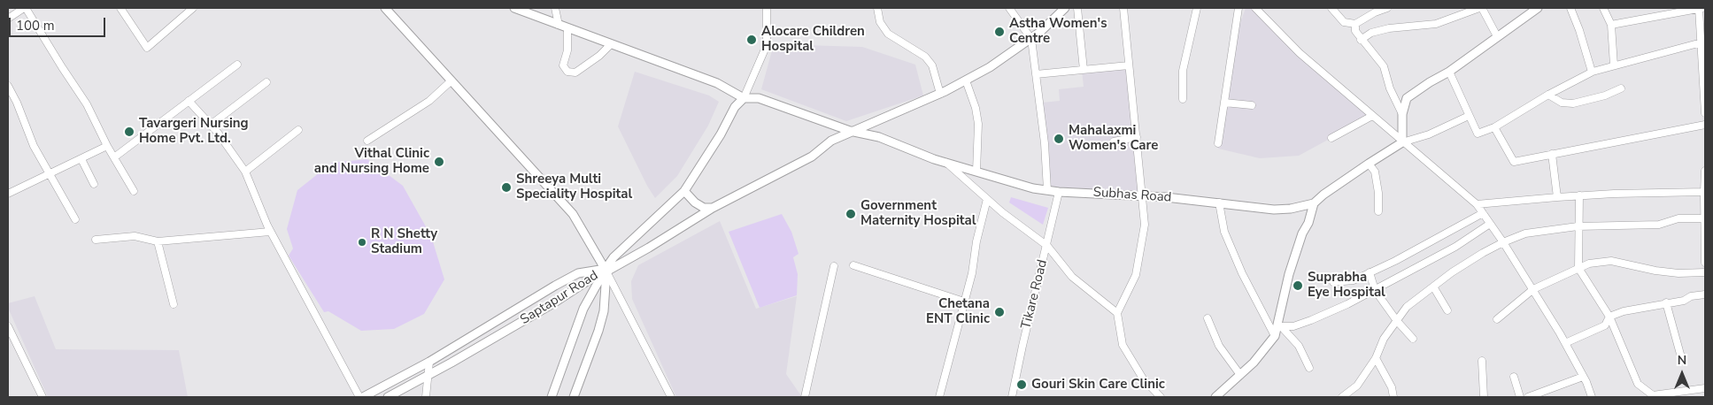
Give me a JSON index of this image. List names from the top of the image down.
{
  "streets": {
    "main road": ["Subhas Road", "Saptapur Road"],
    "street": ["Tikare Road"]
  },
  "crossings": [
    ["Subhas Road", "Tikare Road"]
  ],
  "places": [
    "Astha Women's Centre",
    "Alocare Children Hospital",
    "Tavargeri Nursing Home Pvt. Ltd.",
    "Mahalaxmi Women's Care",
    "Vithal Clinic and Nursing Home",
    "Shreeya Multi Speciality Hospital",
    "Government Maternity Hospital",
    "R N Shetty Stadium",
    "Suprabha Eye Hospital",
    "Chetana ENT Clinic",
    "Gouri Skin Care Clinic"
  ],
  "scale_bar": "100 m",
  "north": "top"
}
